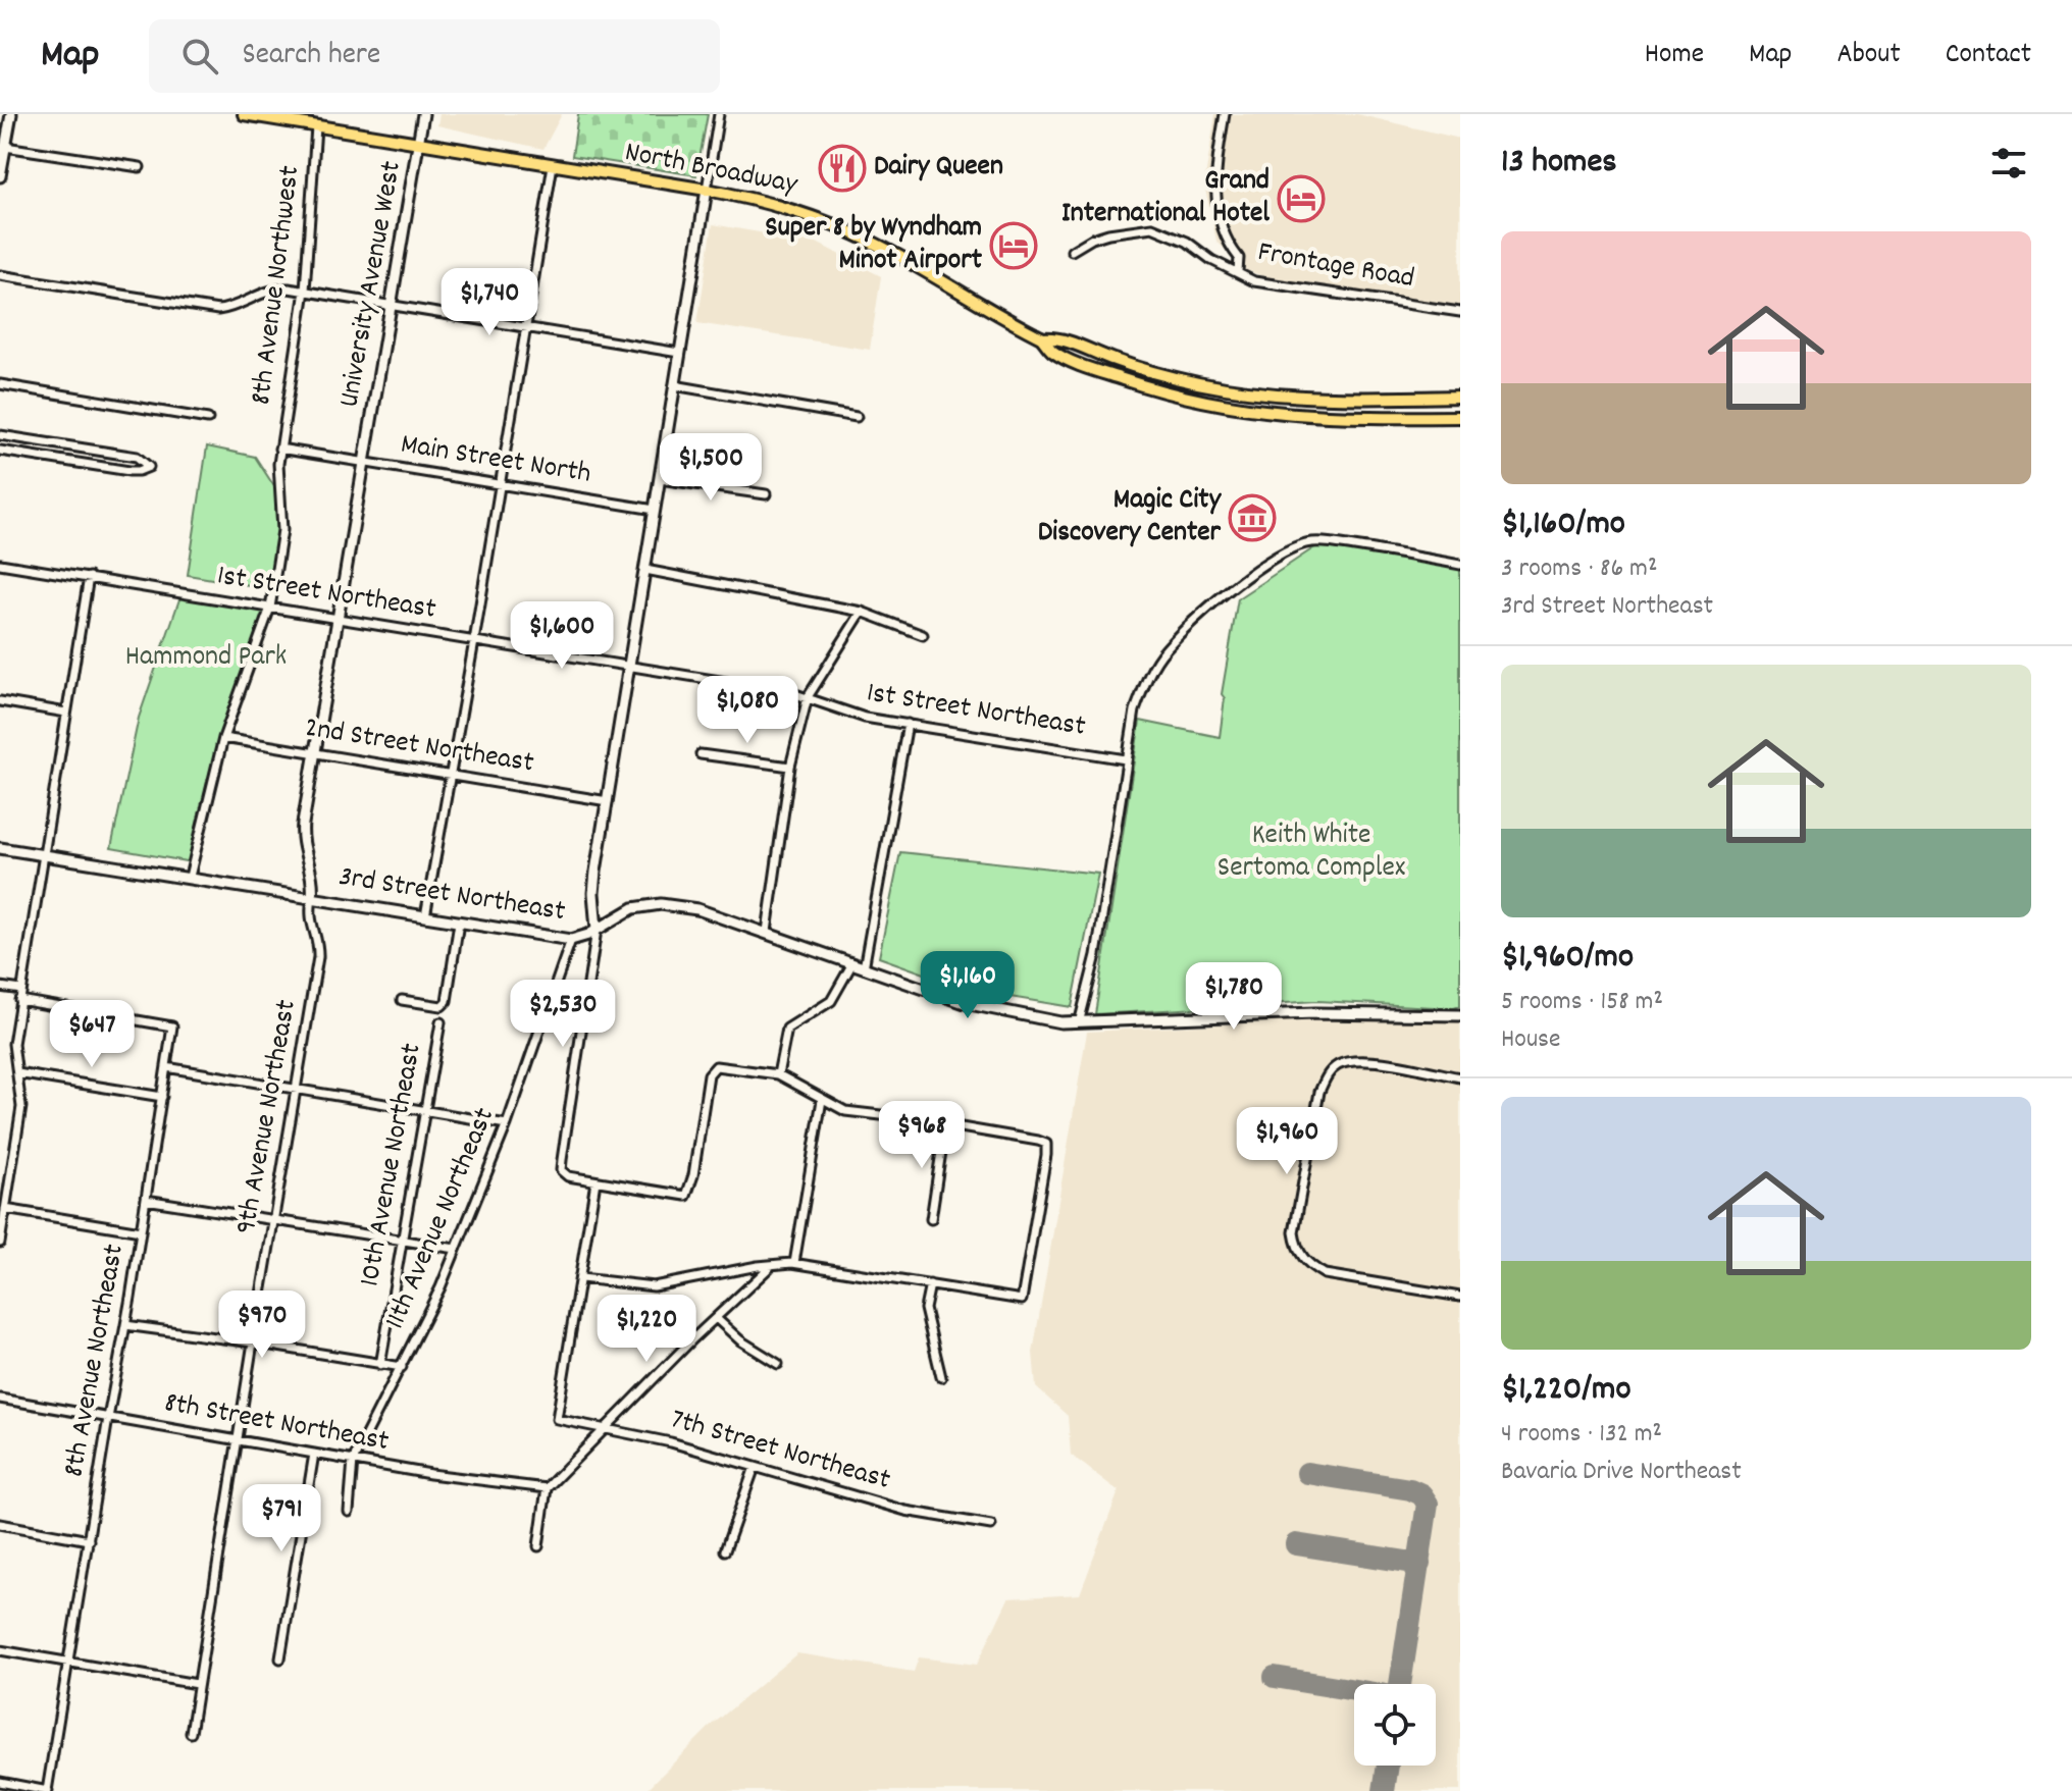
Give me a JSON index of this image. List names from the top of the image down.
{
  "streets": {
    "main road": ["North Broadway"],
    "street": [
      "Frontage Road",
      "University Avenue West",
      "8th Avenue Northwest",
      "Main Street North",
      "1st Street Northeast",
      "2nd Street Northeast",
      "3rd Street Northeast",
      "9th Avenue Northeast",
      "10th Avenue Northeast",
      "11th Avenue Northeast",
      "8th Avenue Northeast",
      "8th Street Northeast",
      "7th Street Northeast"
    ]
  },
  "crossings": [
    ["North Broadway", "University Avenue West"],
    ["North Broadway", "8th Avenue Northwest"],
    ["University Avenue West", "Main Street North"],
    ["University Avenue West", "1st Street Northeast"],
    ["University Avenue West", "2nd Street Northeast"],
    ["University Avenue West", "3rd Street Northeast"],
    ["University Avenue West", "9th Avenue Northeast"],
    ["8th Avenue Northwest", "Main Street North"],
    ["3rd Street Northeast", "9th Avenue Northeast"],
    ["3rd Street Northeast", "10th Avenue Northeast"],
    ["3rd Street Northeast", "11th Avenue Northeast"],
    ["9th Avenue Northeast", "8th Street Northeast"],
    ["11th Avenue Northeast", "8th Street Northeast"],
    ["8th Avenue Northeast", "8th Street Northeast"]
  ],
  "parks": ["Hammond Park", "Keith White Sertoma Complex"],
  "places": {
    "restaurant": ["Dairy Queen"],
    "hotel": ["Grand International Hotel", "Super 8 by Wyndham Minot Airport"],
    "museum": ["Magic City Discovery Center"]
  },
  "page": {
    "header": "Map",
    "search": "Search here",
    "nav": [
      "Home",
      "Map",
      "About",
      "Contact"
    ],
    "heading": "13 homes",
    "list": [
      {
        "name": "$1,160/mo",
        "note": "3 rooms · 86 m² · 3rd Street Northeast"
      },
      {
        "name": "$1,960/mo",
        "note": "5 rooms · 158 m² · House"
      },
      {
        "name": "$1,220/mo",
        "note": "4 rooms · 132 m² · Bavaria Drive Northeast"
      }
    ],
    "price": [
      "$1,740",
      "$1,500",
      "$1,600",
      "$1,080",
      "$1,160",
      "$1,780",
      "$2,530",
      "$647",
      "$968",
      "$1,960",
      "$970",
      "$1,220",
      "$791"
    ]
  }
}
